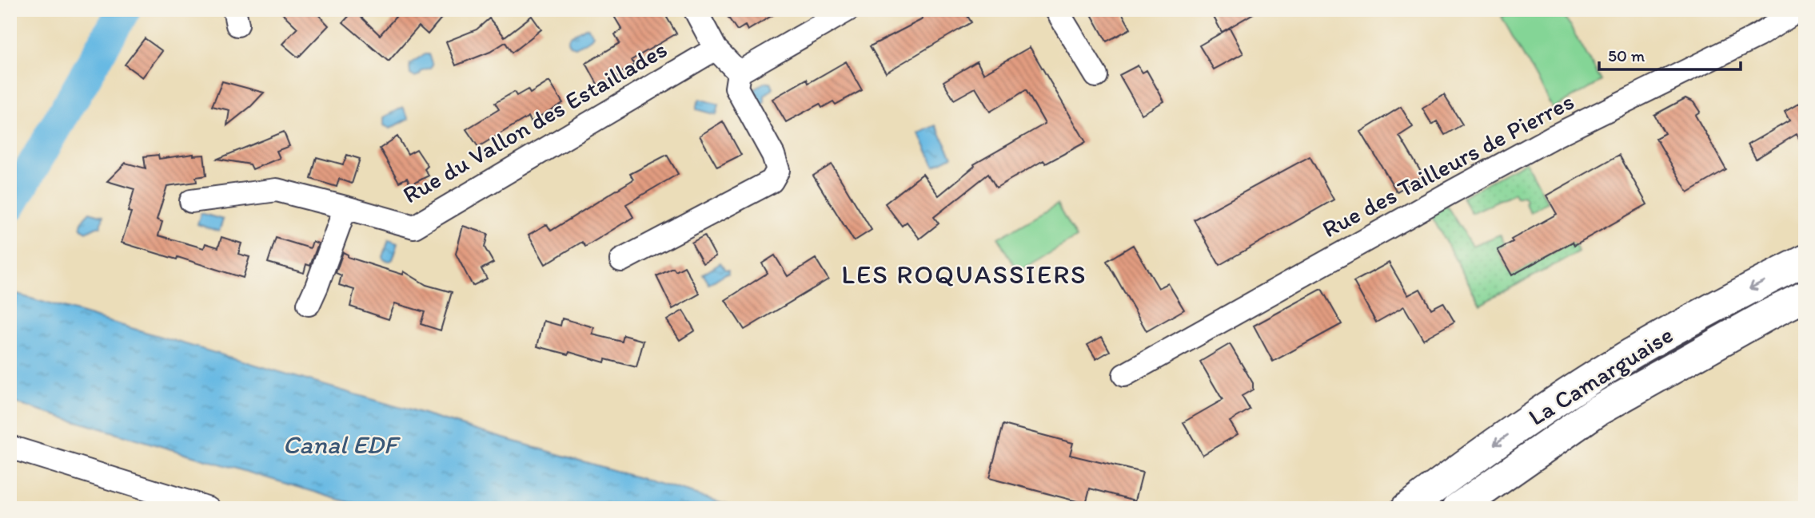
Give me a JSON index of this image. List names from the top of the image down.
{
  "streets": {
    "highway": ["La Camarguaise"],
    "street": ["Rue du Vallon des Estaillades", "Rue des Tailleurs de Pierres"]
  },
  "districts": ["LES ROQUASSIERS"],
  "water": ["Canal EDF"],
  "scale_bar": "50 m"
}
